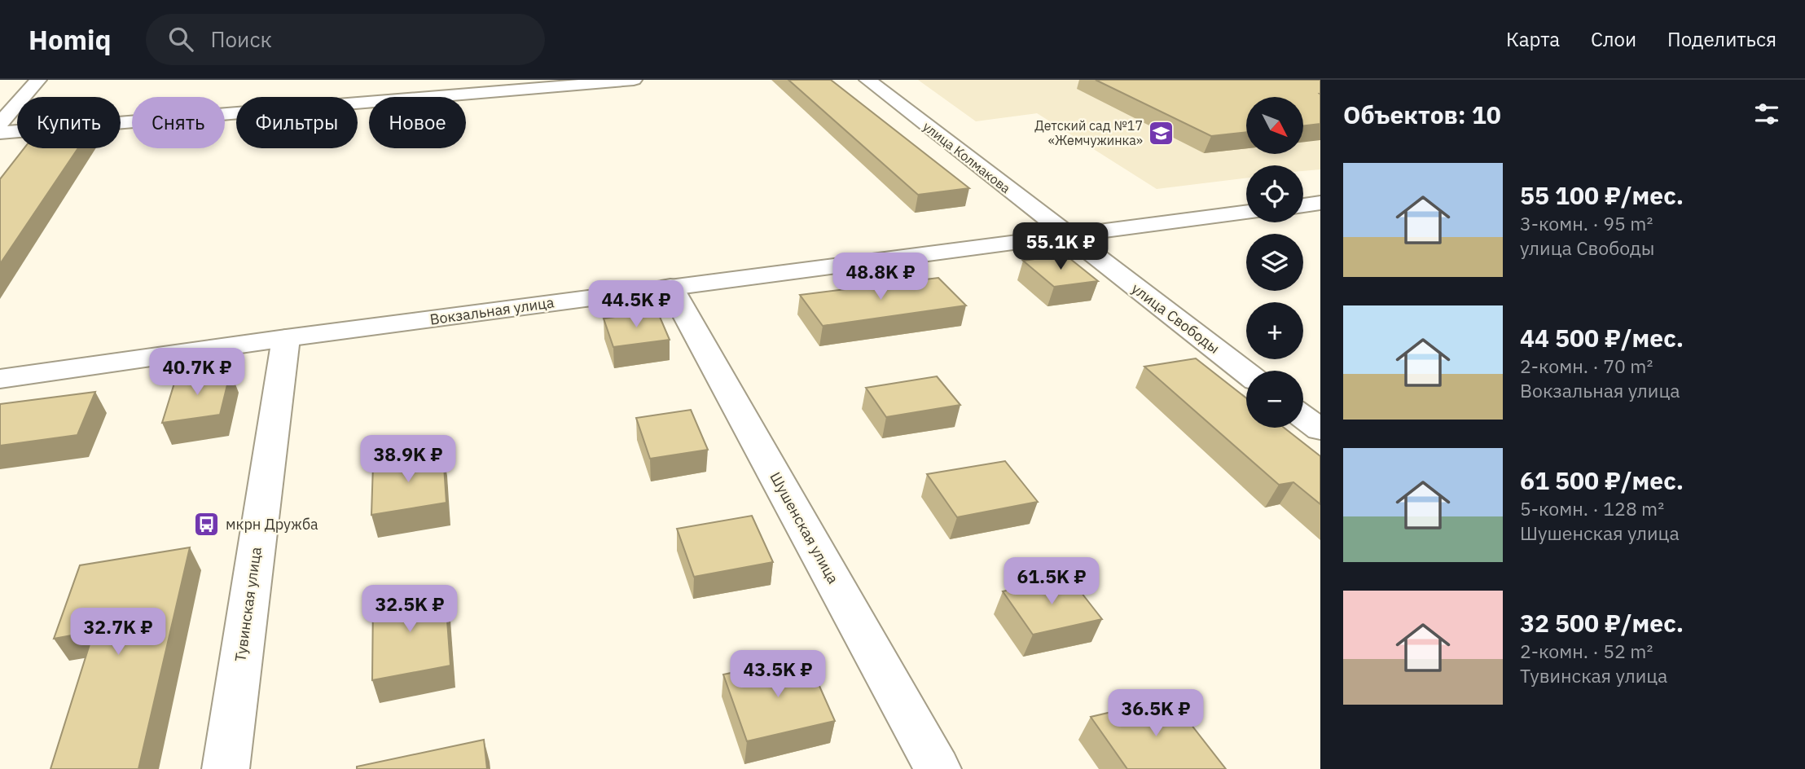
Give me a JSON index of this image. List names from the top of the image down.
{
  "streets": {
    "street": [
      "улица Колмакова",
      "Вокзальная улица",
      "улица Свободы",
      "Шушенская улица",
      "Тувинская улица"
    ]
  },
  "crossings": [
    ["улица Колмакова", "Вокзальная улица"],
    ["улица Колмакова", "улица Свободы"],
    ["Вокзальная улица", "улица Свободы"],
    ["Вокзальная улица", "Шушенская улица"],
    ["Вокзальная улица", "Тувинская улица"]
  ],
  "places": {
    "school or university": ["Детский сад №17 «Жемчужинка»"],
    "bus stop": ["мкрн Дружба"]
  },
  "north": "bottom right",
  "page": {
    "header": "Homiq",
    "search": "Поиск",
    "nav": ["Карта", "Слои", "Поделиться"],
    "heading": "Объектов: 10",
    "map_buttons": ["+", "−"],
    "chip": [
      "Купить",
      "Снять",
      "Фильтры",
      "Новое"
    ],
    "list": [
      {
        "name": "55 100 ₽/мес.",
        "note": "3-комн. · 95 m² · улица Свободы"
      },
      {
        "name": "44 500 ₽/мес.",
        "note": "2-комн. · 70 m² · Вокзальная улица"
      },
      {
        "name": "61 500 ₽/мес.",
        "note": "5-комн. · 128 m² · Шушенская улица"
      },
      {
        "name": "32 500 ₽/мес.",
        "note": "2-комн. · 52 m² · Тувинская улица"
      }
    ],
    "price": [
      "55.1K ₽",
      "48.8K ₽",
      "44.5K ₽",
      "40.7K ₽",
      "38.9K ₽",
      "61.5K ₽",
      "32.5K ₽",
      "32.7K ₽",
      "43.5K ₽",
      "36.5K ₽"
    ]
  }
}
